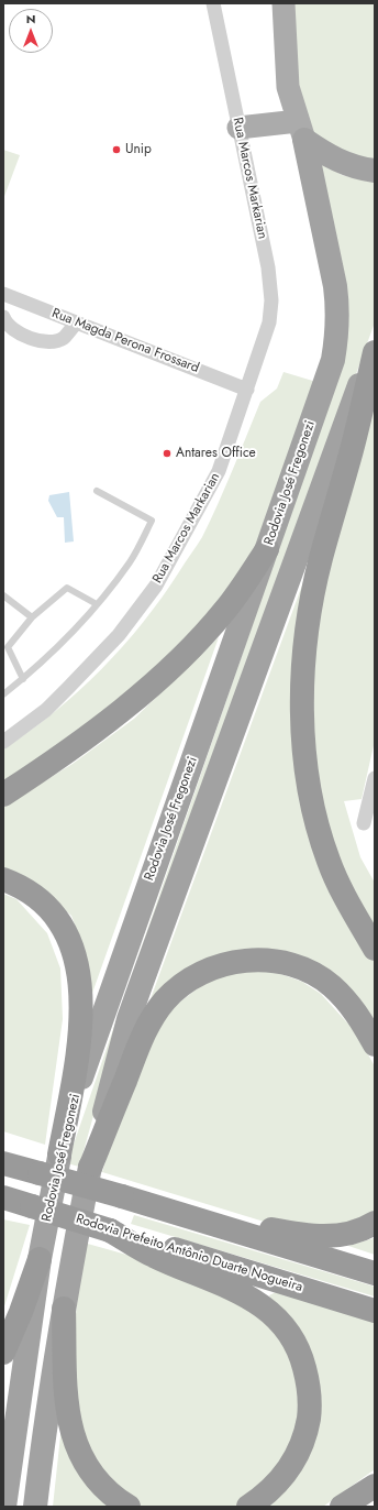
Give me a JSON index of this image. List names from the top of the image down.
{
  "streets": {
    "highway": ["Rodovia José Fregonezi", "Rodovia Prefeito Antônio Duarte Nogueira"],
    "street": ["Rua Marcos Markarian", "Rua Magda Perona Frossard"]
  },
  "crossings": [
    ["Rua Marcos Markarian", "Rua Magda Perona Frossard"]
  ],
  "places": ["Unip", "Antares Office"],
  "north": "top"
}
